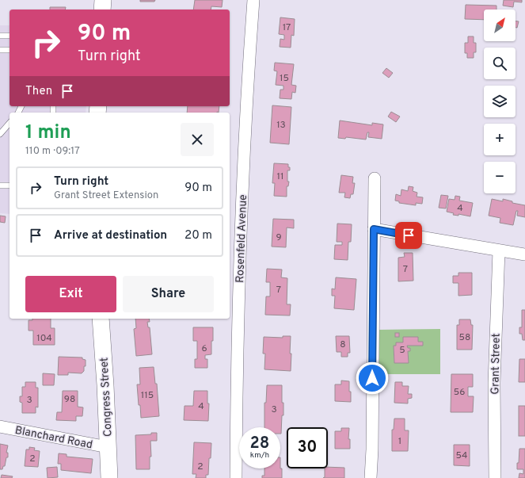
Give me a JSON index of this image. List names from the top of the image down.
{
  "streets": {
    "main road": ["Congress Street"],
    "street": ["Rosenfeld Avenue", "Grant Street", "Blanchard Road"]
  },
  "crossings": [
    ["Congress Street", "Blanchard Road"]
  ],
  "house_numbers": [
    "17",
    "15",
    "13",
    "11",
    "4",
    "9",
    "7",
    "7",
    "58",
    "104",
    "8",
    "6",
    "5",
    "56",
    "115",
    "98",
    "3",
    "4",
    "3",
    "1",
    "54",
    "2",
    "2"
  ],
  "north": "top right",
  "page": {
    "map_buttons": ["+", "−"],
    "turn": ["90 m", "Turn right"],
    "then": "Then",
    "heading": ["1 min", "110 m · 09:17"],
    "list": [
      {
        "name": "Turn right",
        "note": "Grant Street Extension",
        "value": "90 m"
      },
      {
        "name": "Arrive at destination",
        "value": "20 m"
      }
    ],
    "buttons": ["Exit", "Share"],
    "speed": "28 km/h",
    "limit": "30"
  }
}
